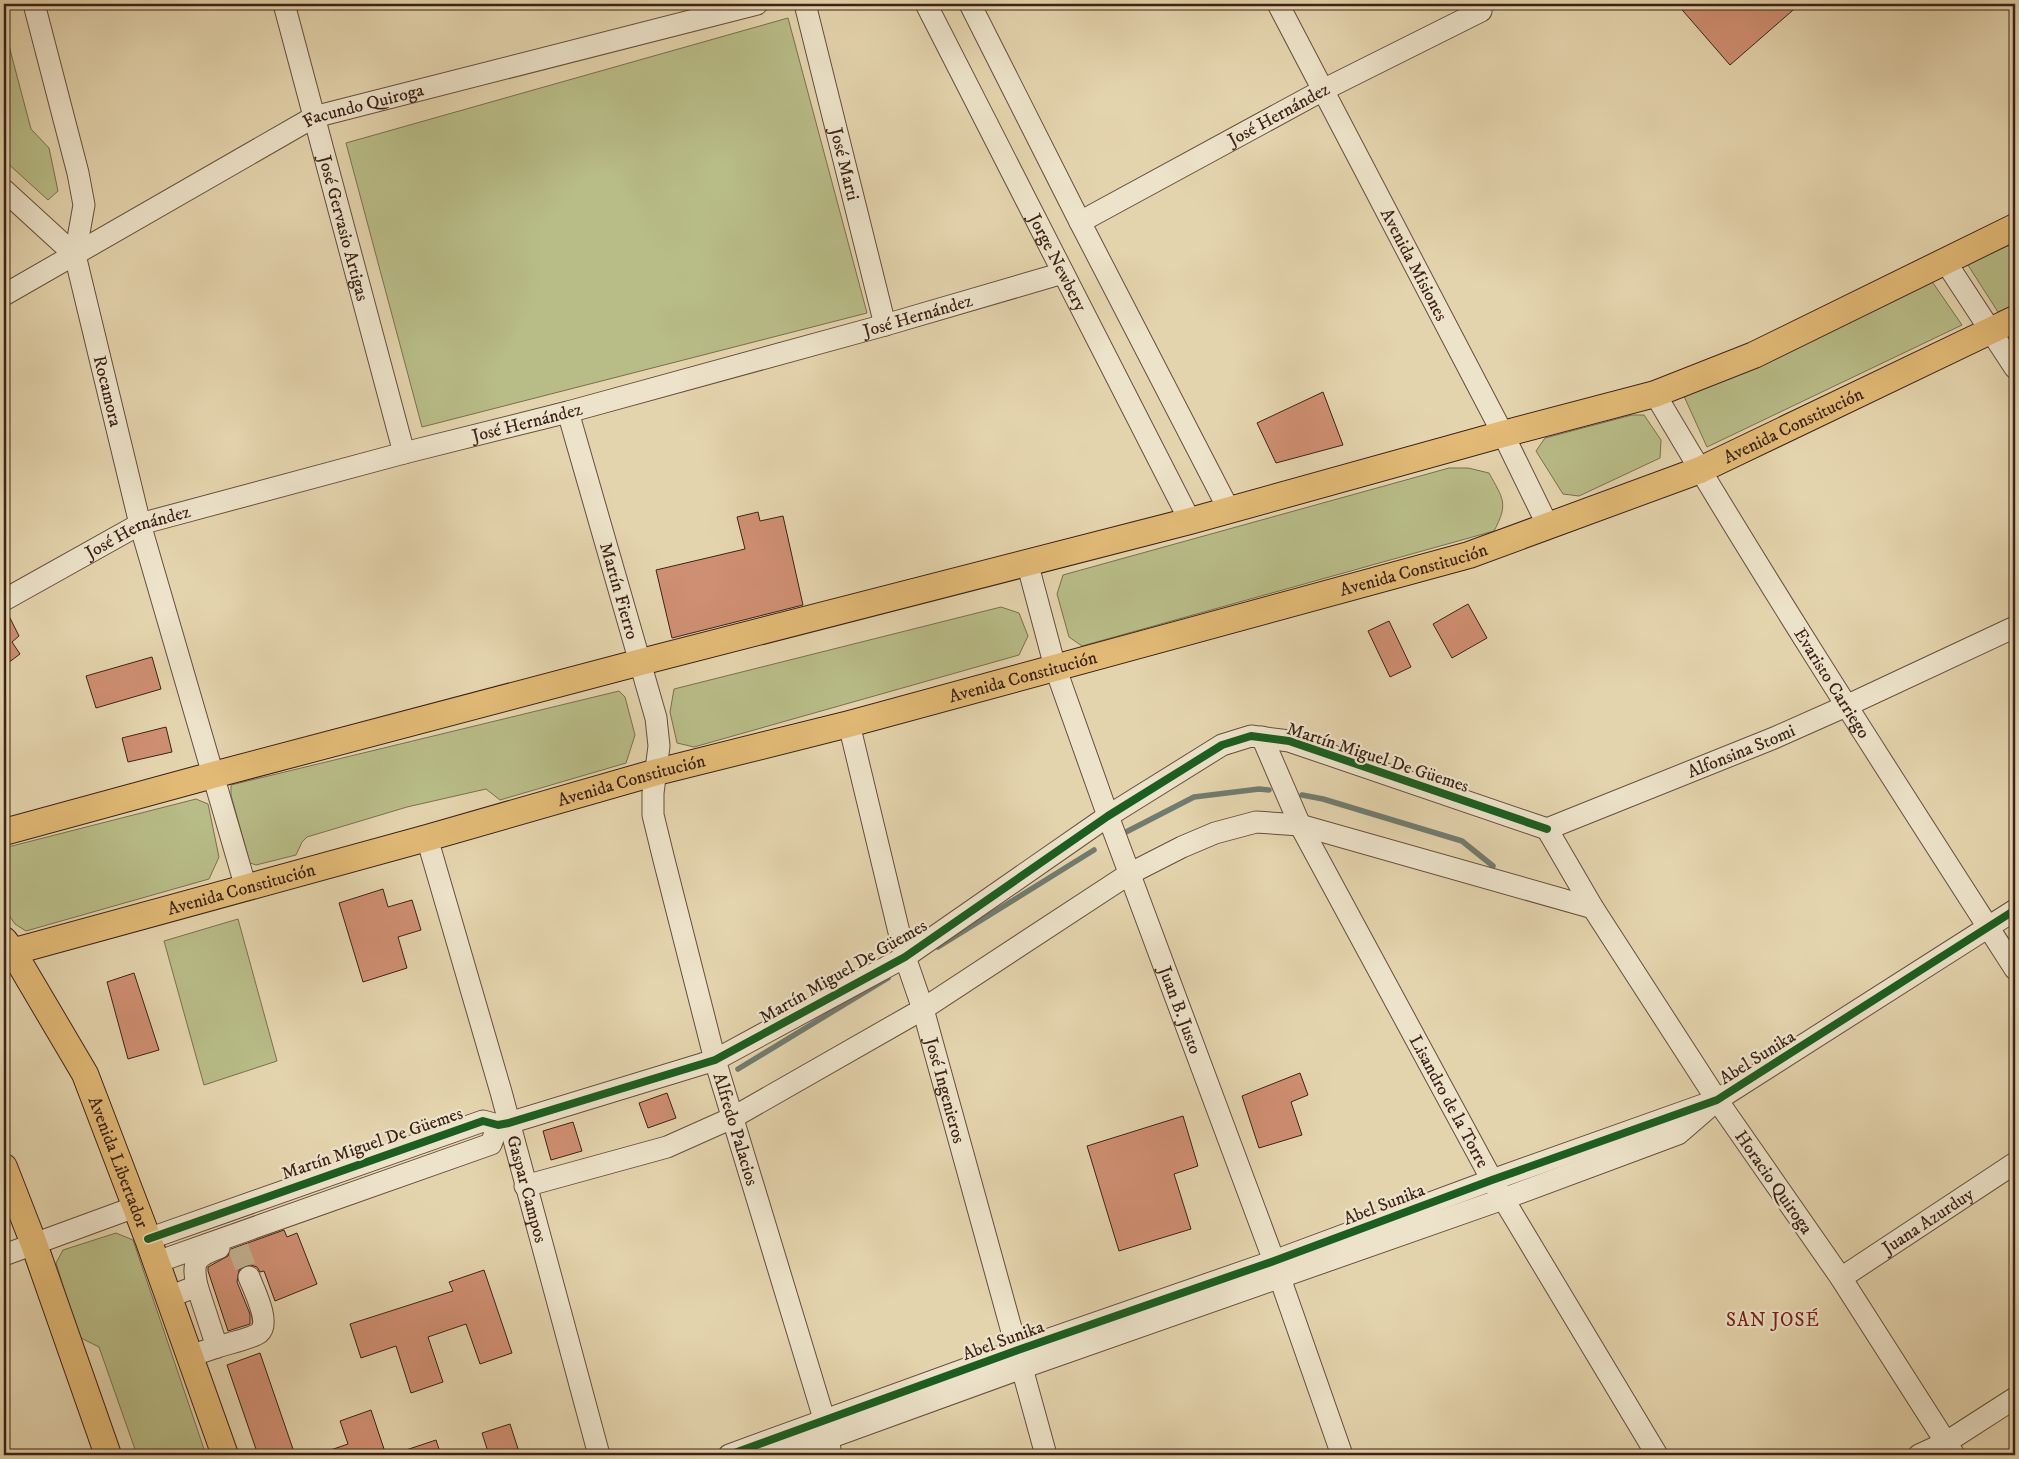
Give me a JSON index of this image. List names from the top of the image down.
{
  "streets": {
    "main road": ["Avenida Constitución", "Avenida Libertador"],
    "street": [
      "Facundo Quiroga",
      "José Hernández",
      "José Marti",
      "José Gervasio Artigas",
      "Jorge Newbery",
      "Avenida Misiones",
      "Rocamora",
      "Martín Fierro",
      "Evaristo Carriego",
      "Alfonsina Stomi",
      "Martín Miguel De Güemes",
      "Juan B. Justo",
      "Abel Sunika",
      "José Ingenieros",
      "Lisandro de la Torre",
      "Alfredo Palacios",
      "Horacio Quiroga",
      "Gaspar Campos",
      "Juana Azurduy"
    ]
  },
  "crossings": [
    ["Facundo Quiroga", "José Gervasio Artigas"],
    ["Facundo Quiroga", "Rocamora"],
    ["José Hernández", "José Marti"],
    ["José Hernández", "José Gervasio Artigas"],
    ["José Hernández", "Jorge Newbery"],
    ["José Hernández", "Avenida Misiones"],
    ["José Hernández", "Rocamora"],
    ["José Hernández", "Martín Fierro"],
    ["Avenida Misiones", "Avenida Constitución"],
    ["Rocamora", "Avenida Constitución"],
    ["Avenida Constitución", "Martín Fierro"],
    ["Avenida Constitución", "Evaristo Carriego"],
    ["Avenida Constitución", "Juan B. Justo"],
    ["Avenida Constitución", "José Ingenieros"],
    ["Avenida Constitución", "Alfredo Palacios"],
    ["Avenida Constitución", "Avenida Libertador"],
    ["Avenida Constitución", "Gaspar Campos"],
    ["Martín Fierro", "Alfredo Palacios"],
    ["Evaristo Carriego", "Alfonsina Stomi"],
    ["Evaristo Carriego", "Abel Sunika"],
    ["Alfonsina Stomi", "Martín Miguel De Güemes"],
    ["Martín Miguel De Güemes", "Juan B. Justo"],
    ["Martín Miguel De Güemes", "José Ingenieros"],
    ["Martín Miguel De Güemes", "Lisandro de la Torre"],
    ["Martín Miguel De Güemes", "Alfredo Palacios"],
    ["Martín Miguel De Güemes", "Avenida Libertador"],
    ["Martín Miguel De Güemes", "Gaspar Campos"],
    ["Juan B. Justo", "Abel Sunika"],
    ["Abel Sunika", "José Ingenieros"],
    ["Abel Sunika", "Lisandro de la Torre"],
    ["Abel Sunika", "Alfredo Palacios"],
    ["Abel Sunika", "Horacio Quiroga"],
    ["Horacio Quiroga", "Juana Azurduy"]
  ],
  "districts": ["SAN JOSÉ"]
}
